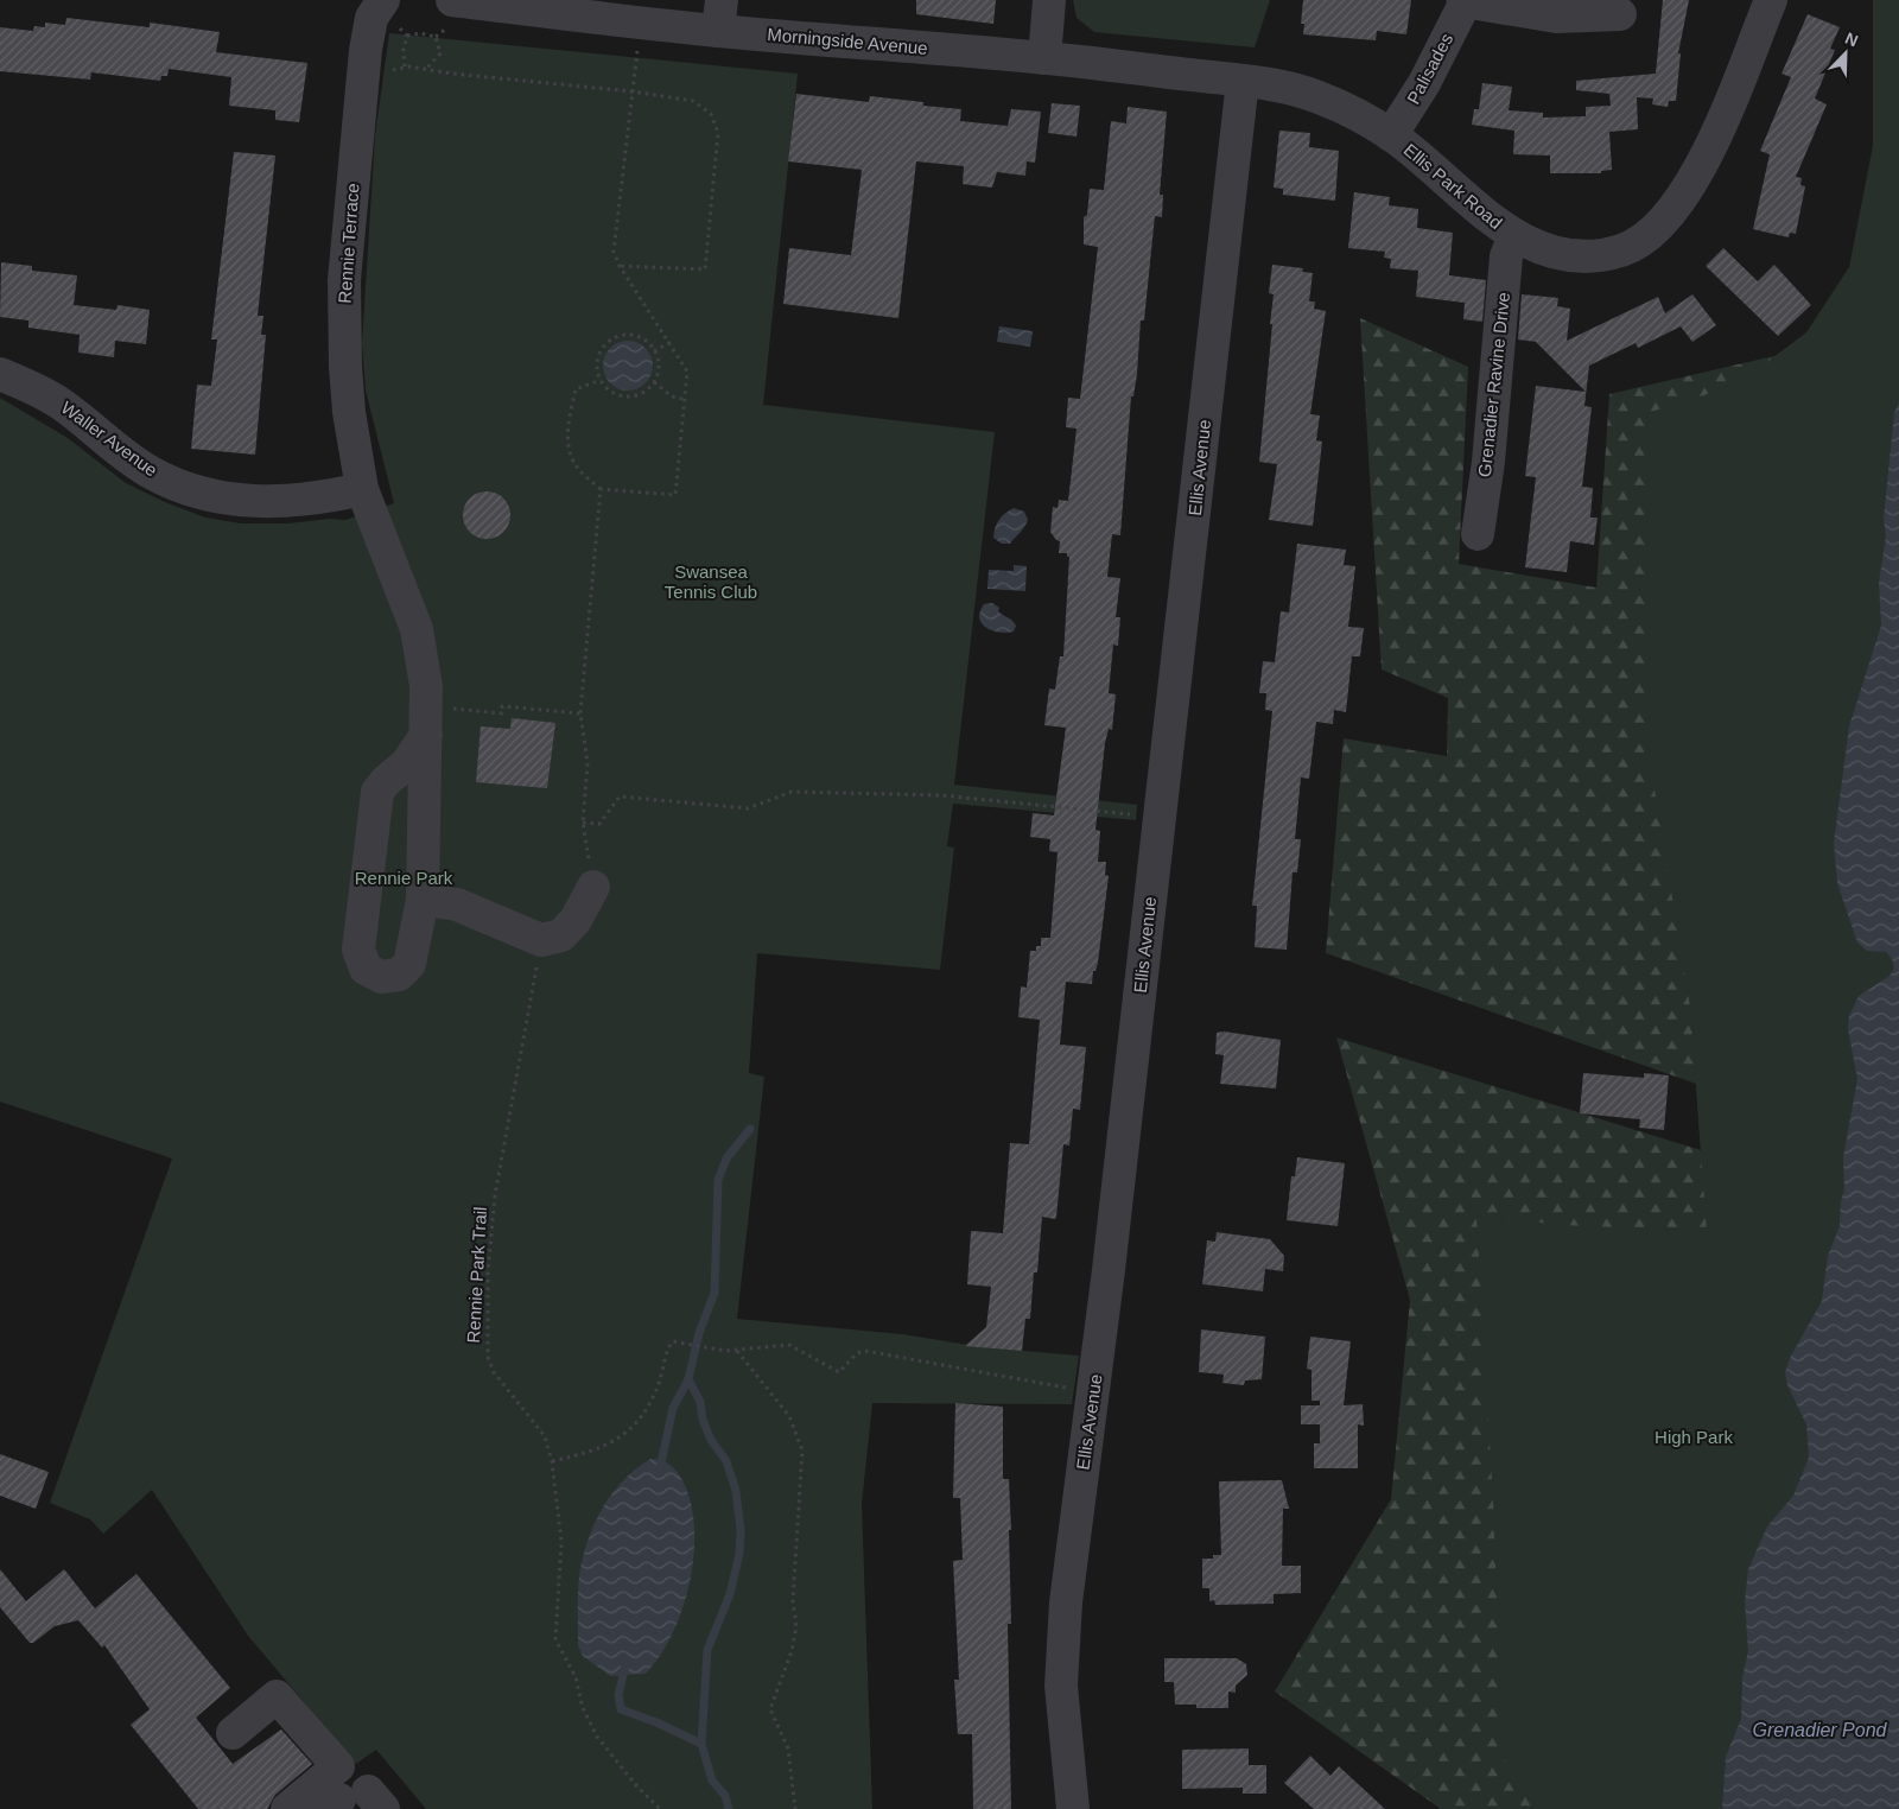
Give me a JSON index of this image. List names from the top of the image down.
{
  "streets": {
    "street": [
      "Morningside Avenue",
      "Palisades",
      "Ellis Park Road",
      "Rennie Terrace",
      "Grenadier Ravine Drive",
      "Waller Avenue",
      "Ellis Avenue"
    ],
    "path": ["Rennie Park Trail"]
  },
  "crossings": [
    ["Morningside Avenue", "Ellis Park Road"],
    ["Morningside Avenue", "Ellis Avenue"],
    ["Palisades", "Ellis Park Road"],
    ["Ellis Park Road", "Grenadier Ravine Drive"],
    ["Ellis Park Road", "Ellis Avenue"],
    ["Rennie Terrace", "Waller Avenue"]
  ],
  "water": ["Grenadier Pond"],
  "parks": ["Swansea Tennis Club", "Rennie Park", "High Park"],
  "north": "top right"
}
